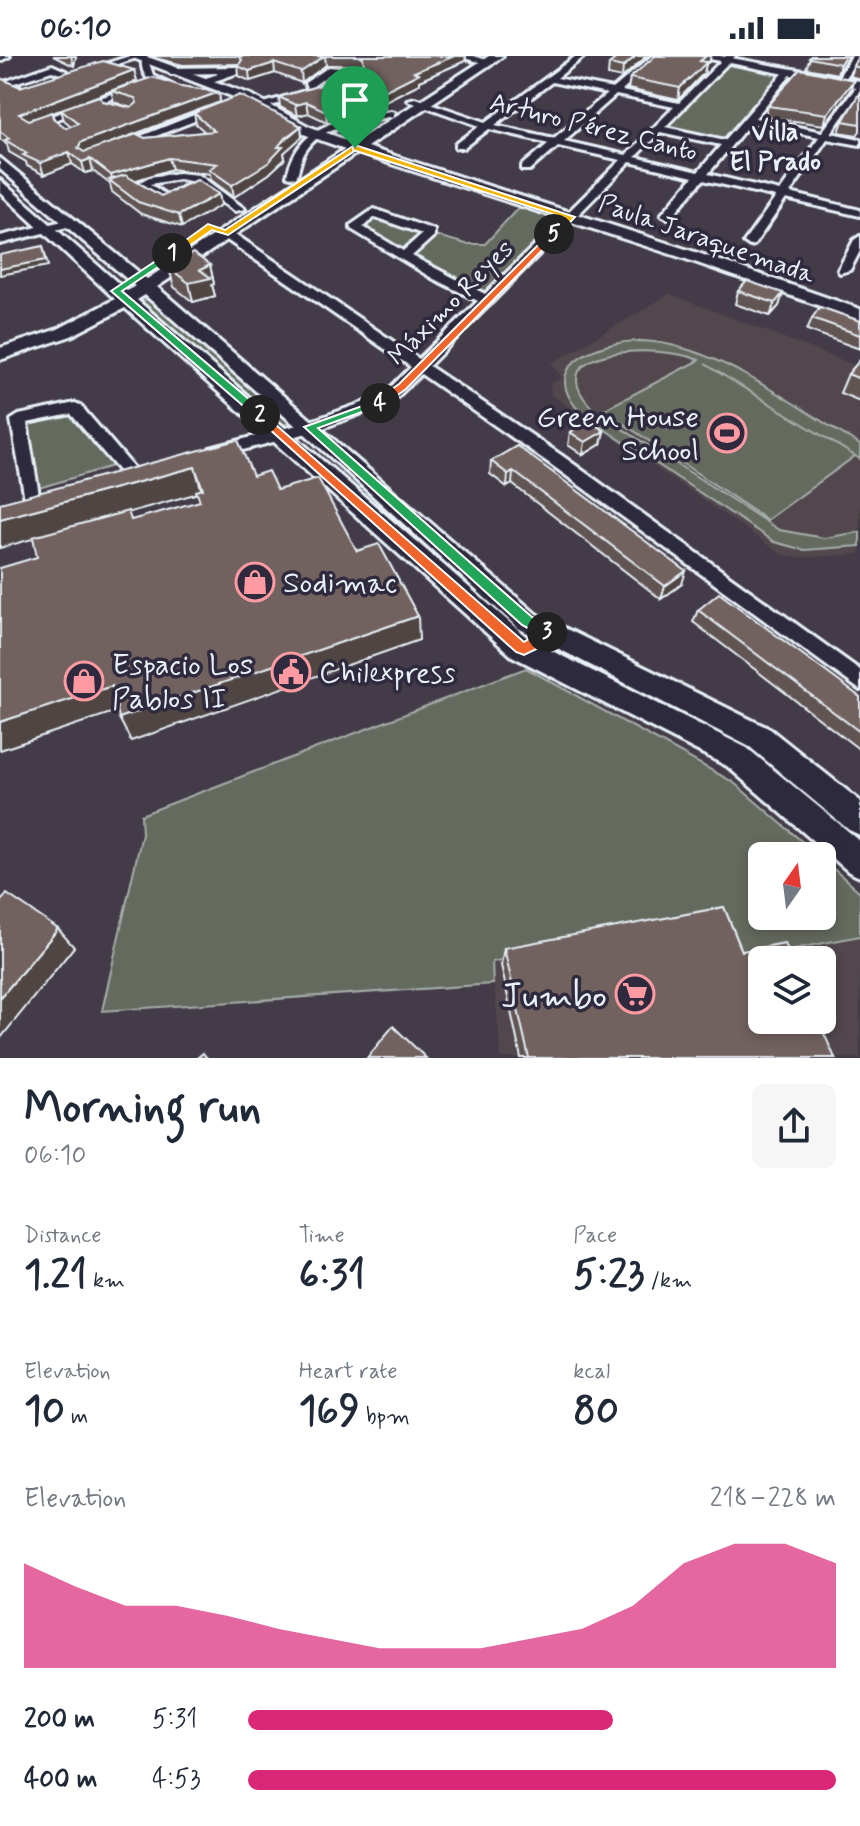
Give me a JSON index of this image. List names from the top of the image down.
{
  "streets": {
    "street": ["Arturo Pérez Canto", "Paula Jaraquemada", "Máximo Reyes"]
  },
  "crossings": [
    ["Arturo Pérez Canto", "Máximo Reyes"],
    ["Paula Jaraquemada", "Máximo Reyes"]
  ],
  "districts": ["Villa El Prado"],
  "places": {
    "sports": ["Green House School"],
    "shop": ["Sodimac", "Espacio Los Pablos II"],
    "public building": ["Chilexpress"],
    "supermarket": ["Jumbo"]
  },
  "north": "top",
  "page": {
    "status": "06:10",
    "pins": [
      "5",
      "1",
      "4",
      "2",
      "3"
    ],
    "heading": ["Morning run", "06:10"],
    "stats": [
      ["Distance", "1.21 km"],
      ["Time", "6:31"],
      ["Pace", "5:23 /km"],
      ["Elevation", "10 m"],
      ["Heart rate", "169 bpm"],
      ["kcal", "80"]
    ],
    "chart": ["Elevation", "218–228 m"],
    "list": [
      {
        "name": "200 m",
        "note": "5:31"
      },
      {
        "name": "400 m",
        "note": "4:53"
      }
    ]
  }
}
